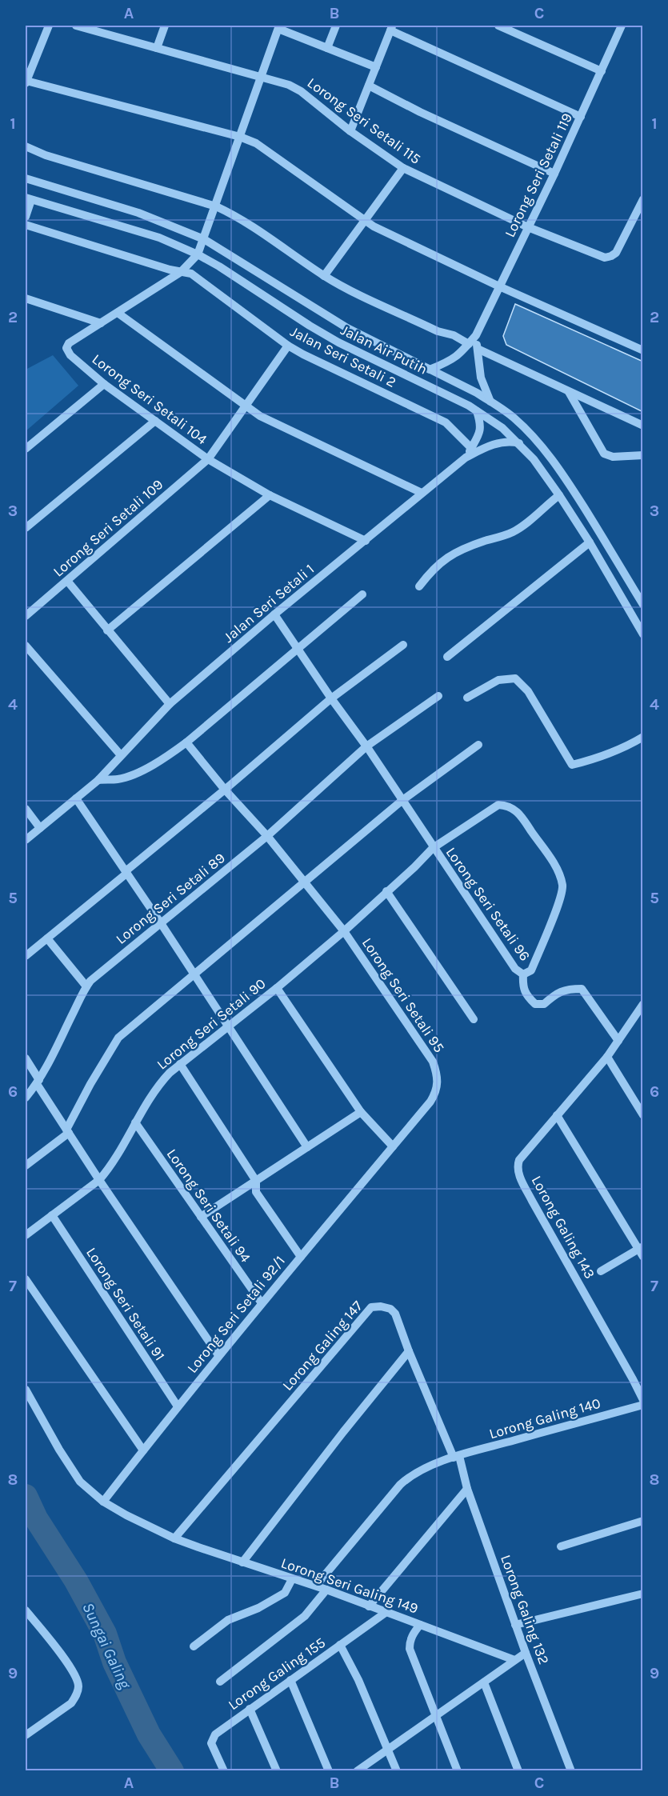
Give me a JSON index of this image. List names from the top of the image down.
{
  "streets": {
    "street": [
      "Lorong Seri Setali 115",
      "Lorong Seri Setali 119",
      "Jalan Air Putih",
      "Jalan Seri Setali 2",
      "Lorong Seri Setali 104",
      "Lorong Seri Setali 109",
      "Jalan Seri Setali 1",
      "Lorong Seri Setali 89",
      "Lorong Seri Setali 96",
      "Lorong Seri Setali 95",
      "Lorong Seri Setali 90",
      "Lorong Seri Setali 94",
      "Lorong Galing 143",
      "Lorong Seri Setali 91",
      "Lorong Seri Setali 92/1",
      "Lorong Galing 147",
      "Lorong Galing 140",
      "Lorong Seri Galing 149",
      "Lorong Galing 132",
      "Lorong Galing 155"
    ]
  },
  "crossings": [
    ["Lorong Seri Setali 115", "Lorong Seri Setali 119"],
    ["Lorong Seri Setali 119", "Jalan Air Putih"],
    ["Jalan Air Putih", "Lorong Seri Setali 104"],
    ["Jalan Air Putih", "Jalan Seri Setali 1"],
    ["Jalan Seri Setali 2", "Lorong Seri Setali 104"],
    ["Jalan Seri Setali 2", "Lorong Seri Setali 109"],
    ["Jalan Seri Setali 2", "Jalan Seri Setali 1"],
    ["Lorong Seri Setali 104", "Lorong Seri Setali 109"],
    ["Lorong Seri Setali 104", "Jalan Seri Setali 1"],
    ["Jalan Seri Setali 1", "Lorong Seri Setali 96"],
    ["Lorong Seri Setali 89", "Lorong Seri Setali 96"],
    ["Lorong Seri Setali 89", "Lorong Seri Setali 95"],
    ["Lorong Seri Setali 96", "Lorong Seri Setali 90"],
    ["Lorong Seri Setali 95", "Lorong Seri Setali 90"],
    ["Lorong Seri Setali 95", "Lorong Seri Setali 92/1"],
    ["Lorong Seri Setali 90", "Lorong Seri Setali 94"],
    ["Lorong Seri Setali 90", "Lorong Seri Setali 91"],
    ["Lorong Seri Setali 94", "Lorong Seri Setali 92/1"],
    ["Lorong Seri Setali 91", "Lorong Seri Setali 92/1"],
    ["Lorong Seri Setali 92/1", "Lorong Seri Galing 149"],
    ["Lorong Galing 147", "Lorong Galing 140"],
    ["Lorong Galing 147", "Lorong Seri Galing 149"],
    ["Lorong Galing 147", "Lorong Galing 132"],
    ["Lorong Galing 140", "Lorong Seri Galing 149"],
    ["Lorong Galing 140", "Lorong Galing 132"],
    ["Lorong Seri Galing 149", "Lorong Galing 155"]
  ],
  "water": ["Sungai Galing"],
  "grid": {
    "columns": ["A", "B", "C"],
    "rows": [
      "1",
      "2",
      "3",
      "4",
      "5",
      "6",
      "7",
      "8",
      "9"
    ]
  }
}
